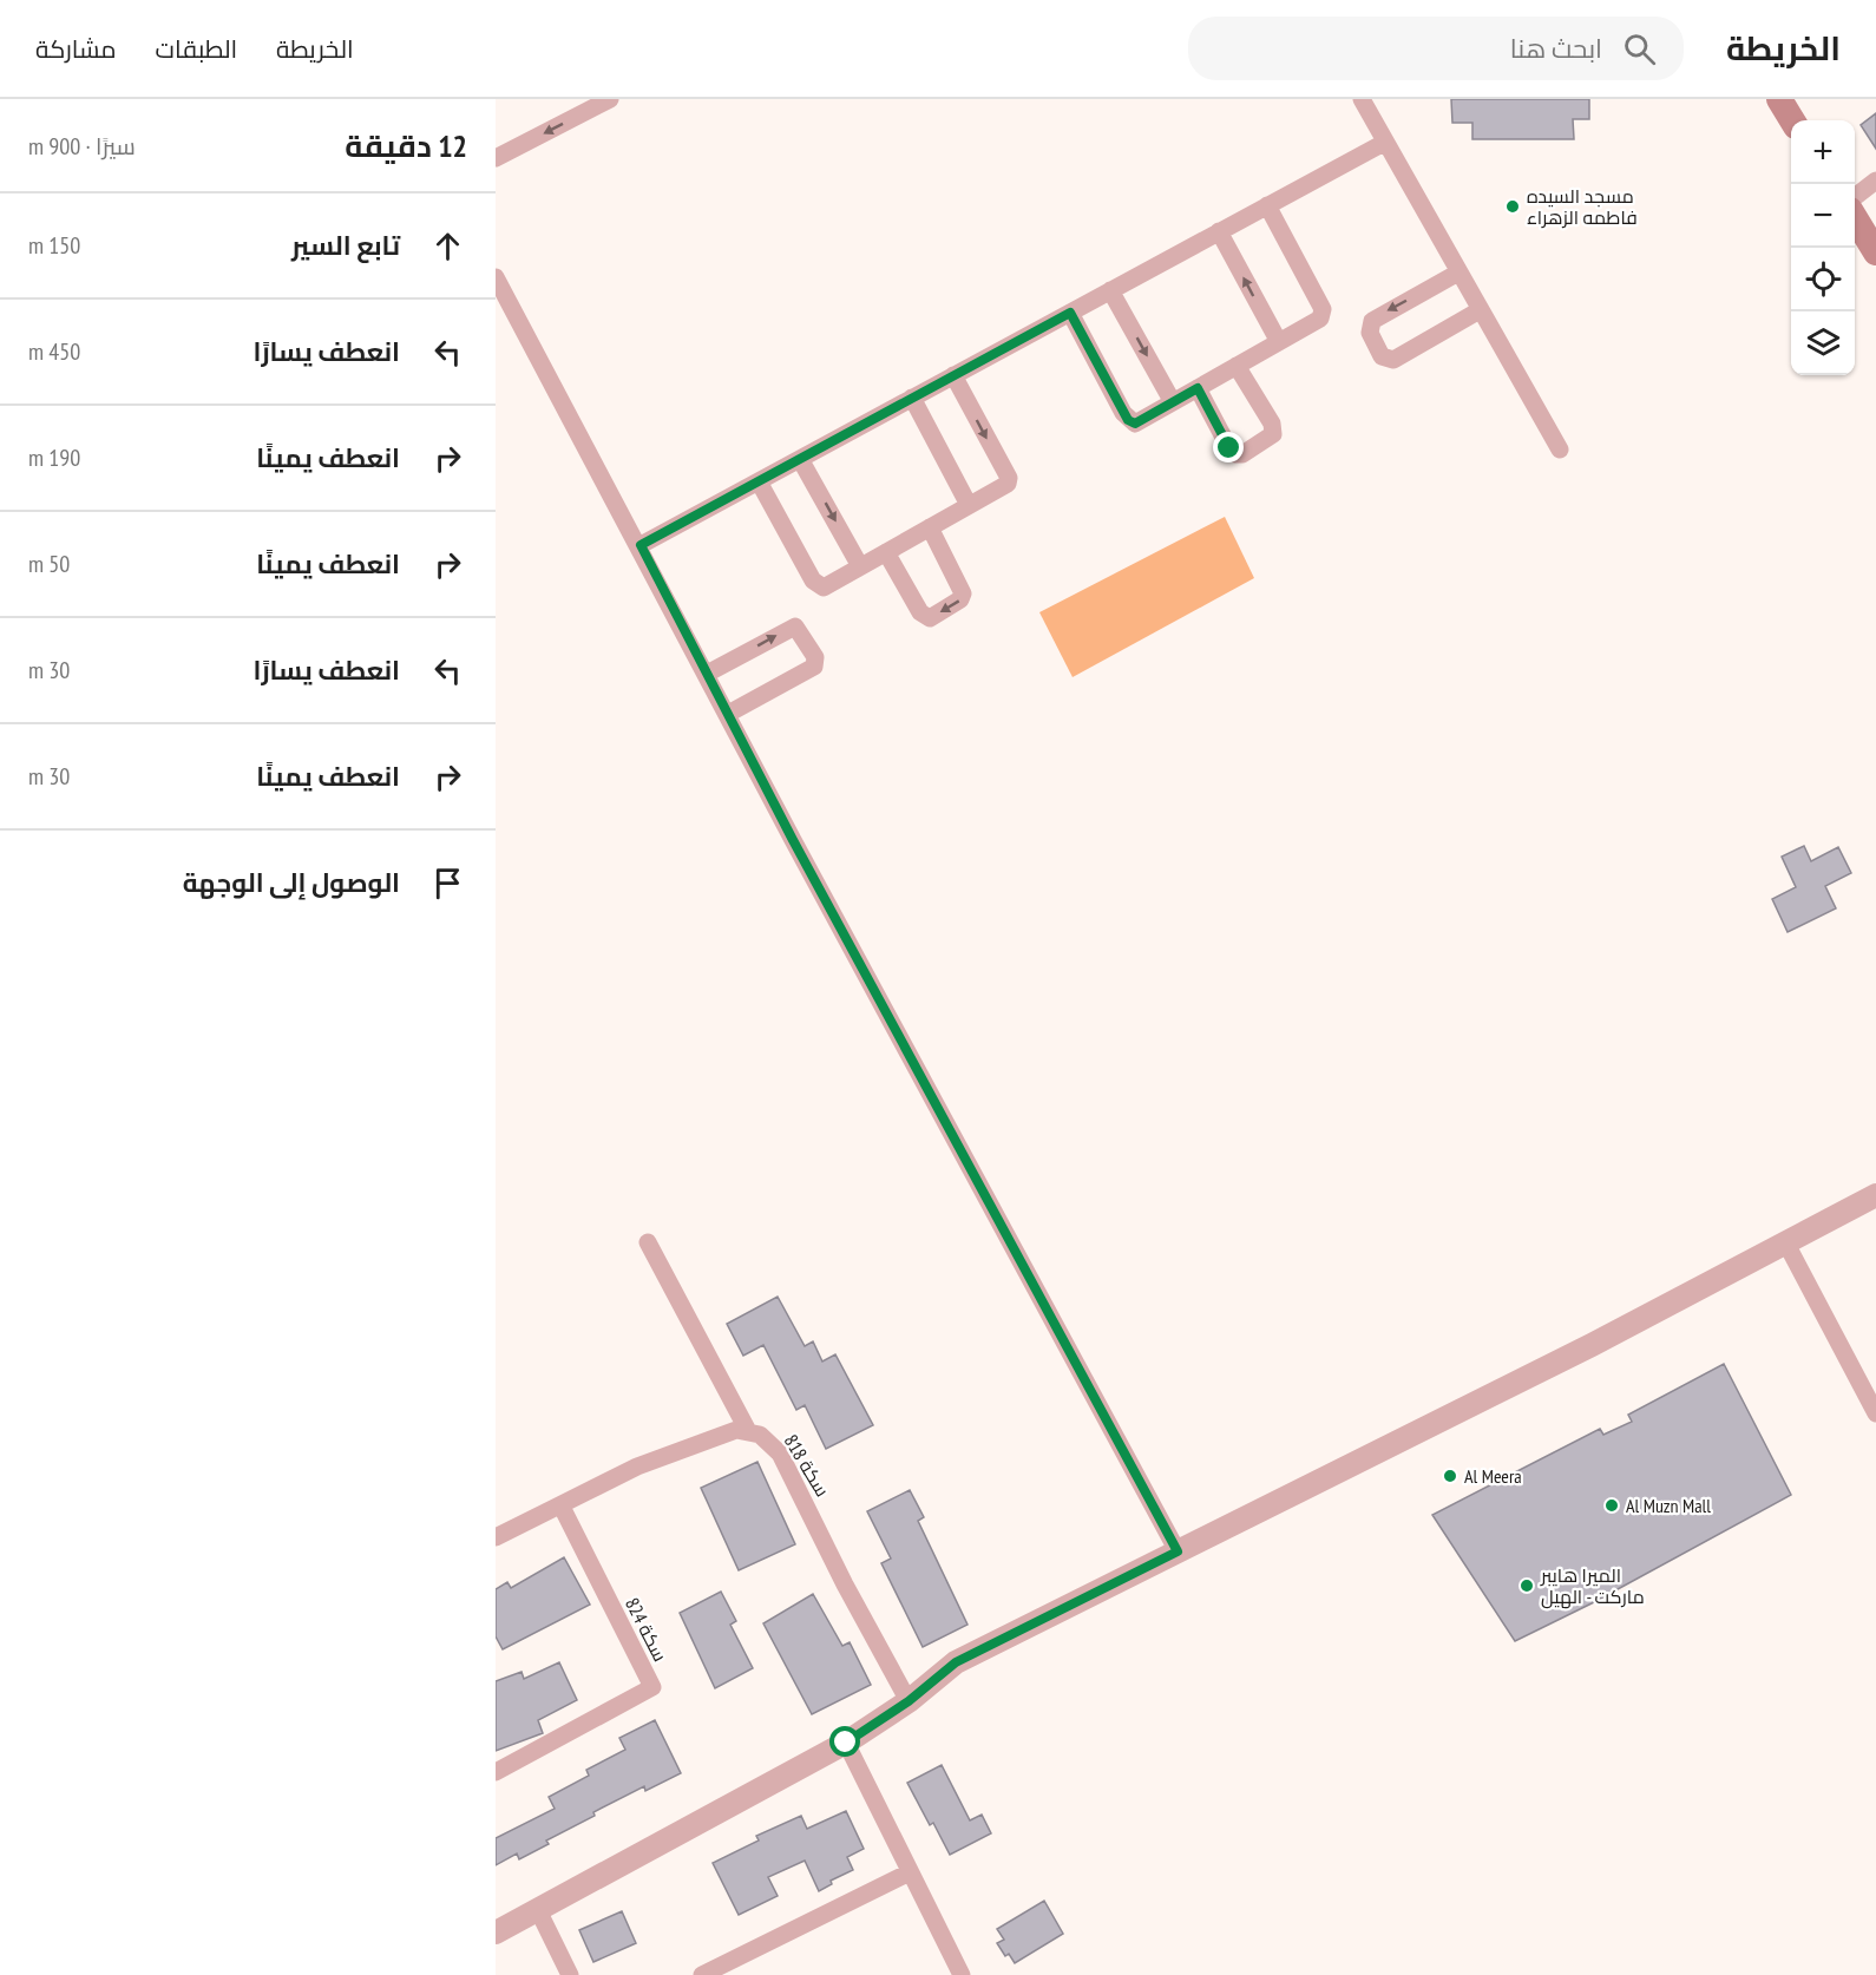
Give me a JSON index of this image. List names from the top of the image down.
{
  "streets": {
    "street": ["سكة 818", "سكة 824"]
  },
  "places": [
    "مسجد السيده فاطمه الزهراء",
    "Al Meera",
    "Al Muzn Mall",
    "الميرا هايبر ماركت - الهيل"
  ],
  "page": {
    "header": "الخريطة",
    "search": "ابحث هنا",
    "nav": ["الخريطة", "الطبقات", "مشاركة"],
    "heading": ["12 دقيقة", "سيرًا · 900 m"],
    "map_buttons": ["+", "−"],
    "list": [
      ["تابع السير", "150 m"],
      ["انعطف يسارًا", "450 m"],
      ["انعطف يمينًا", "190 m"],
      ["انعطف يمينًا", "50 m"],
      ["انعطف يسارًا", "30 m"],
      ["انعطف يمينًا", "30 m"],
      "الوصول إلى الوجهة"
    ]
  }
}
